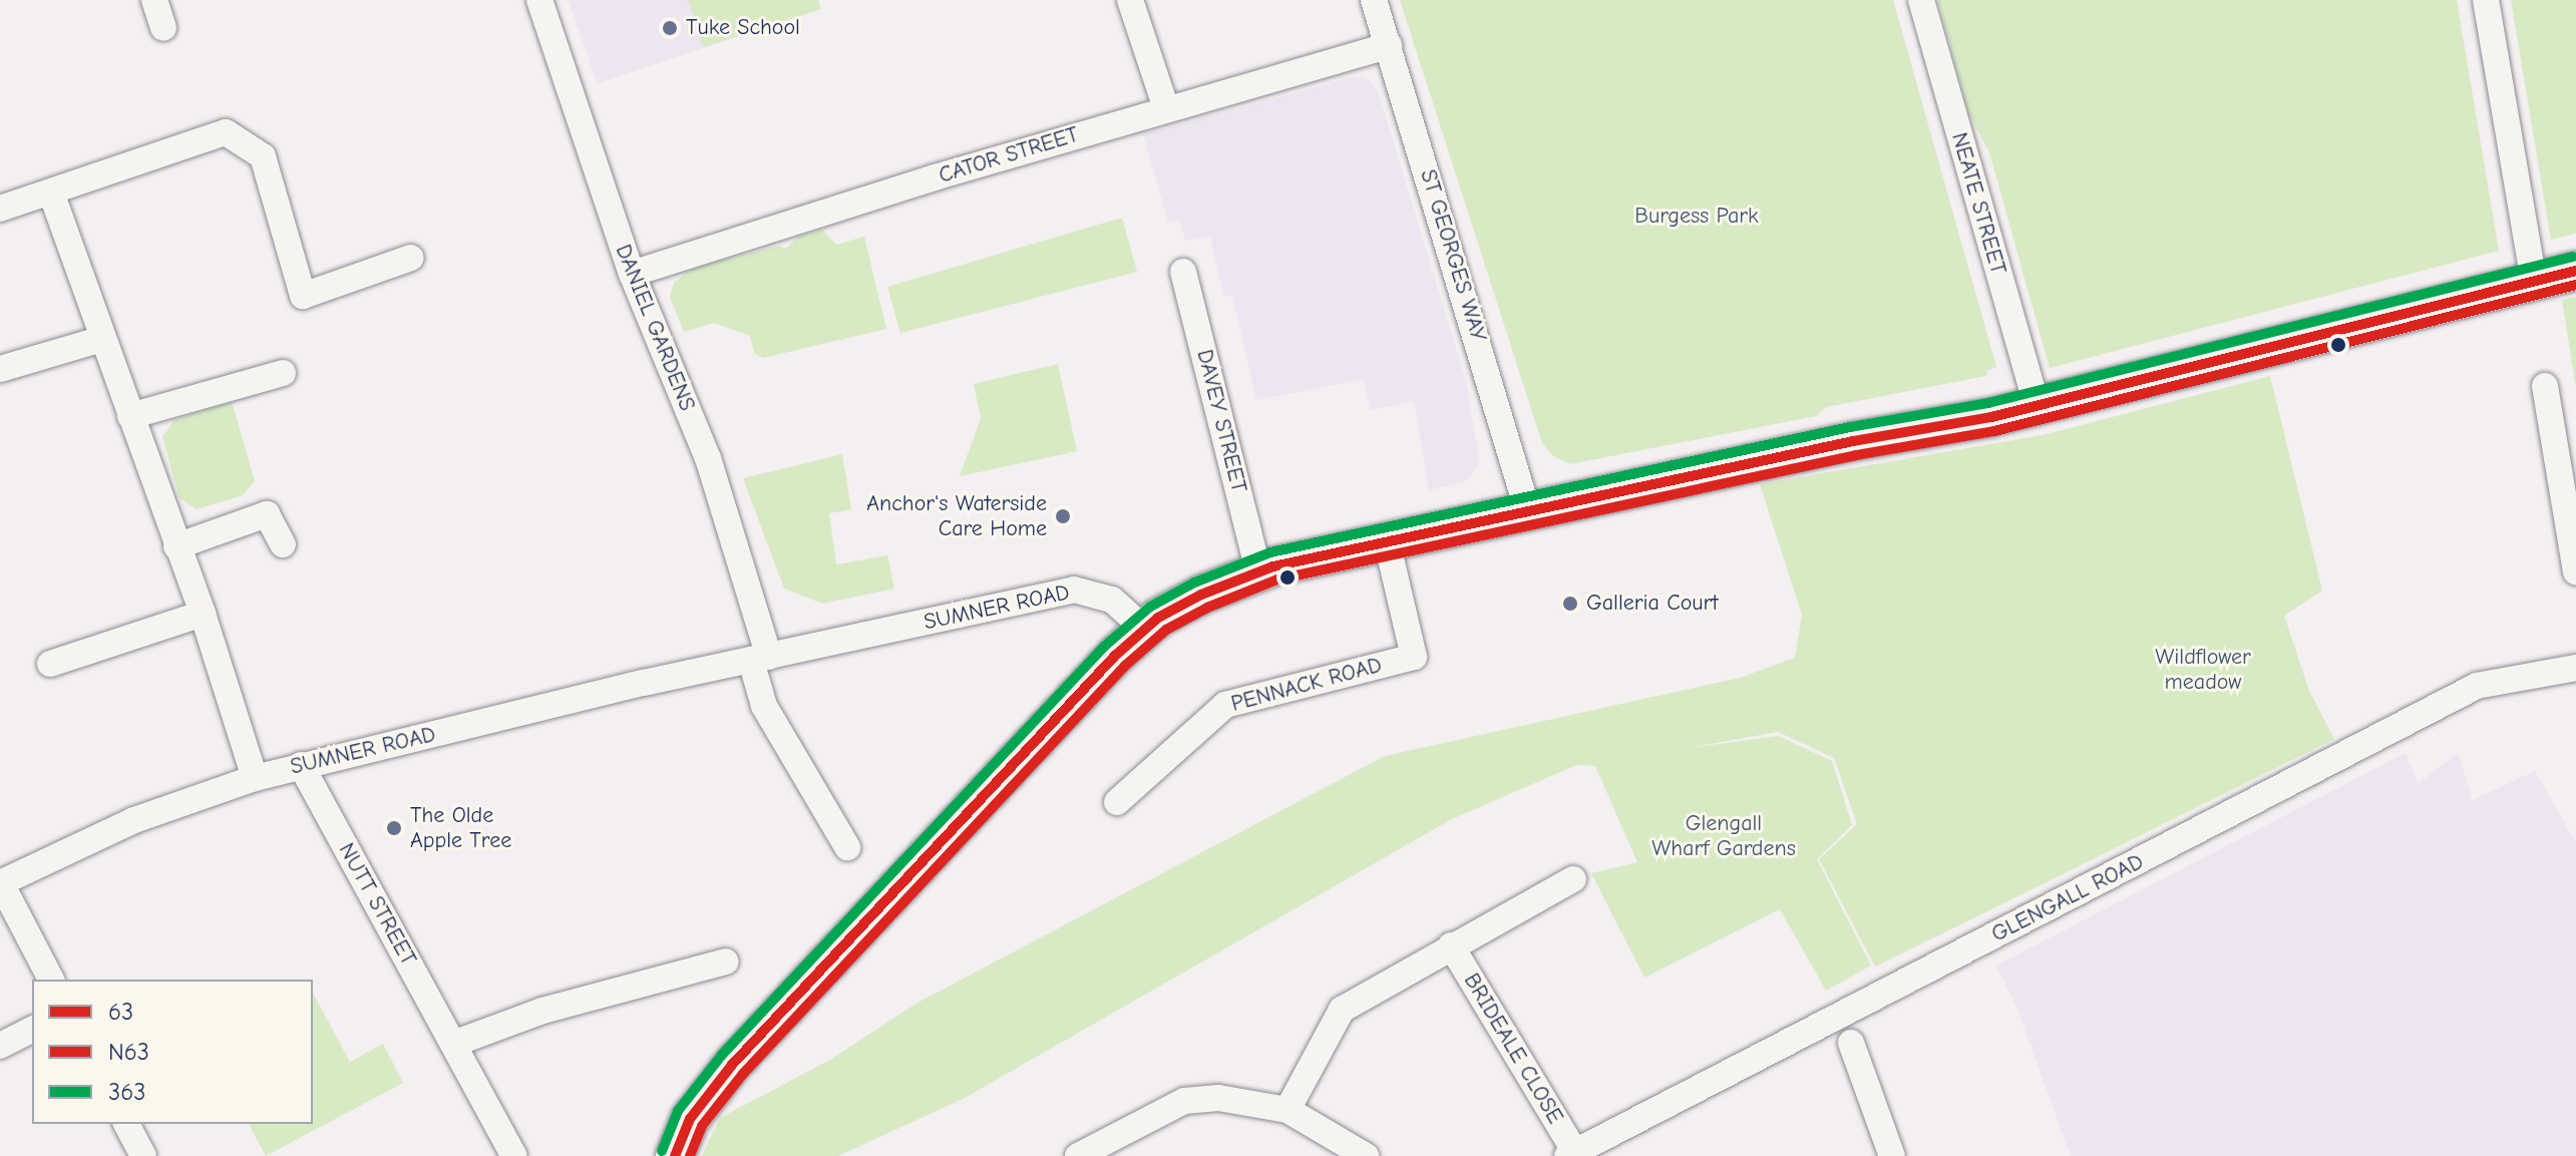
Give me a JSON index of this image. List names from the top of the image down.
{
  "streets": {
    "street": [
      "CATOR STREET",
      "NEATE STREET",
      "ST GEORGES WAY",
      "DANIEL GARDENS",
      "DAVEY STREET",
      "SUMNER ROAD",
      "PENNACK ROAD",
      "GLENGALL ROAD",
      "NUTT STREET",
      "BRIDEALE CLOSE"
    ]
  },
  "crossings": [
    ["CATOR STREET", "ST GEORGES WAY"],
    ["CATOR STREET", "DANIEL GARDENS"],
    ["DANIEL GARDENS", "SUMNER ROAD"],
    ["SUMNER ROAD", "NUTT STREET"],
    ["GLENGALL ROAD", "BRIDEALE CLOSE"]
  ],
  "parks": ["Burgess Park", "Wildflower meadow", "Glengall Wharf Gardens"],
  "places": [
    "Tuke School",
    "Anchor's Waterside Care Home",
    "Galleria Court",
    "The Olde Apple Tree"
  ],
  "lines": ["transit line 363", "transit line 63", "transit line N63"],
  "legend": ["63", "N63", "363"]
}
